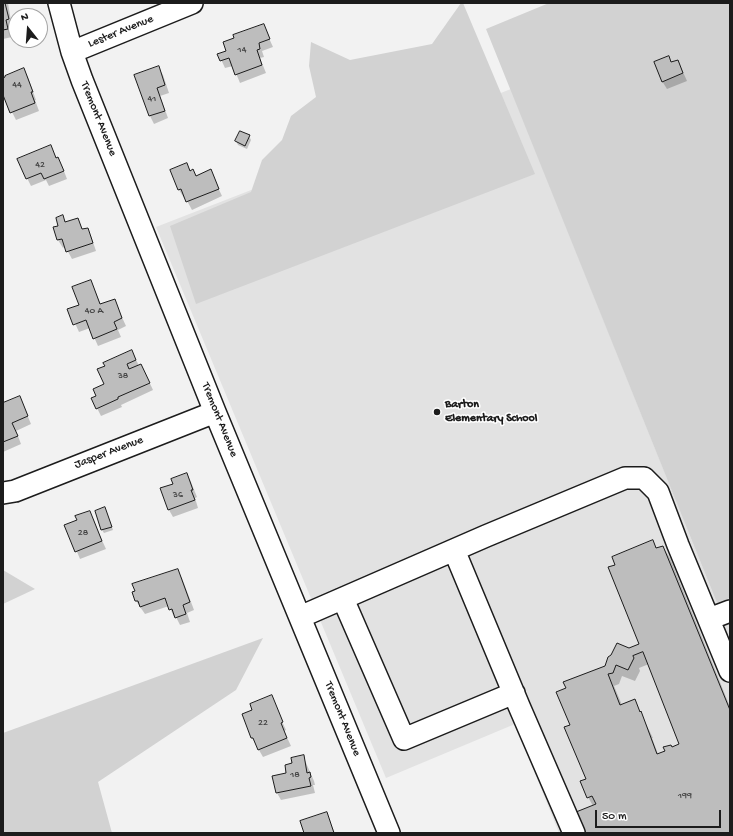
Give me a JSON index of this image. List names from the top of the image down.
{
  "streets": {
    "street": ["Lester Avenue", "Tremont Avenue", "Jasper Avenue"]
  },
  "crossings": [
    ["Lester Avenue", "Tremont Avenue"],
    ["Tremont Avenue", "Jasper Avenue"]
  ],
  "places": ["Barton Elementary School"],
  "house_numbers": [
    "14",
    "44",
    "41",
    "42",
    "40 A",
    "38",
    "36",
    "28",
    "22",
    "18",
    "199"
  ],
  "scale_bar": "50 m",
  "north": "top"
}
